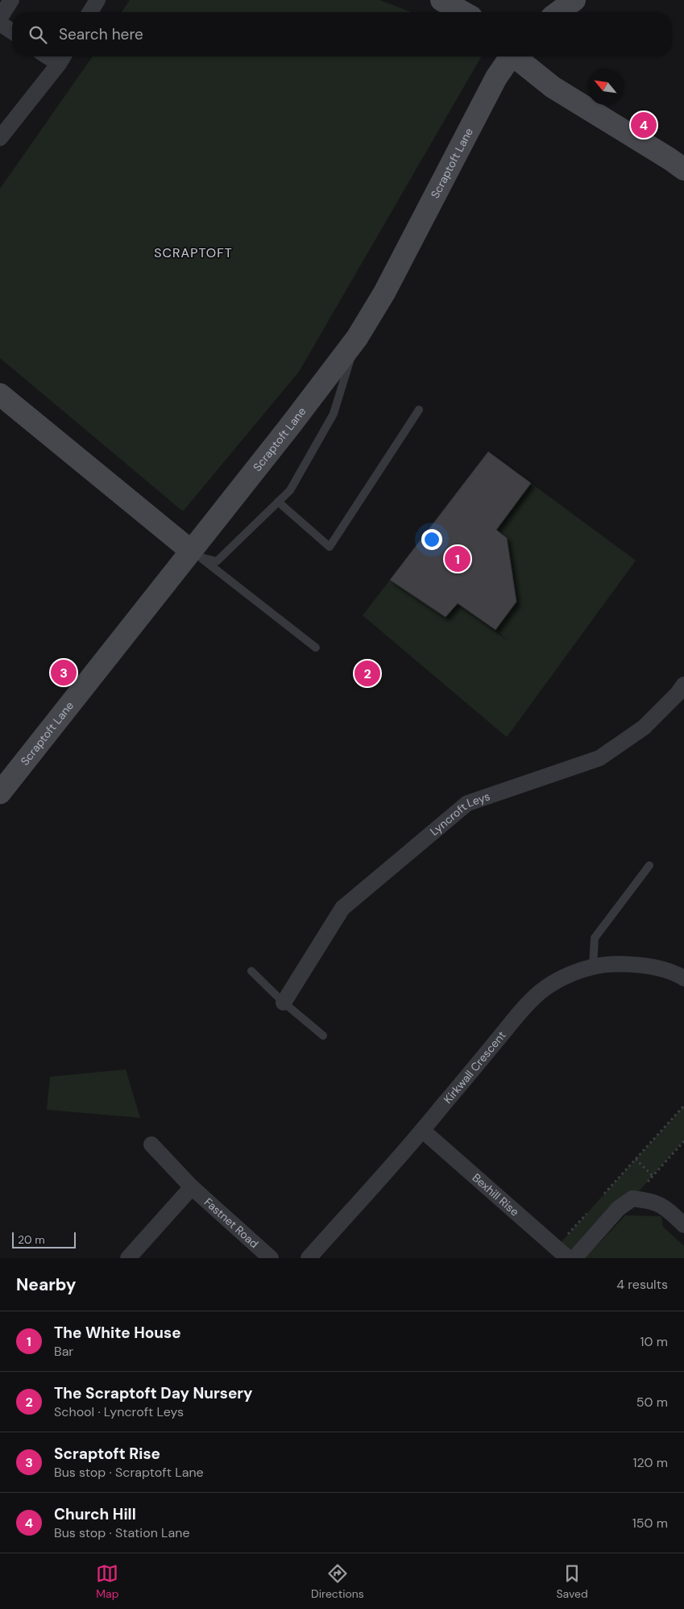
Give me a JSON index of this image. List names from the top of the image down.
{
  "streets": {
    "street": [
      "Scraptoft Lane",
      "Lyncroft Leys",
      "Kirkwall Crescent",
      "Bexhill Rise",
      "Fastnet Road"
    ]
  },
  "crossings": [
    ["Kirkwall Crescent", "Bexhill Rise"]
  ],
  "districts": ["SCRAPTOFT"],
  "scale_bar": "20 m",
  "north": "top left",
  "page": {
    "search": "Search here",
    "pins": [
      "4",
      "1",
      "3",
      "2"
    ],
    "scale": "20 m",
    "heading": ["Nearby", "4 results"],
    "list": [
      {
        "mark": "1",
        "name": "The White House",
        "note": "Bar",
        "value": "10 m"
      },
      {
        "mark": "2",
        "name": "The Scraptoft Day Nursery",
        "note": "School · Lyncroft Leys",
        "value": "50 m"
      },
      {
        "mark": "3",
        "name": "Scraptoft Rise",
        "note": "Bus stop · Scraptoft Lane",
        "value": "120 m"
      },
      {
        "mark": "4",
        "name": "Church Hill",
        "note": "Bus stop · Station Lane",
        "value": "150 m"
      }
    ],
    "nav": ["Map", "Directions", "Saved"]
  }
}
